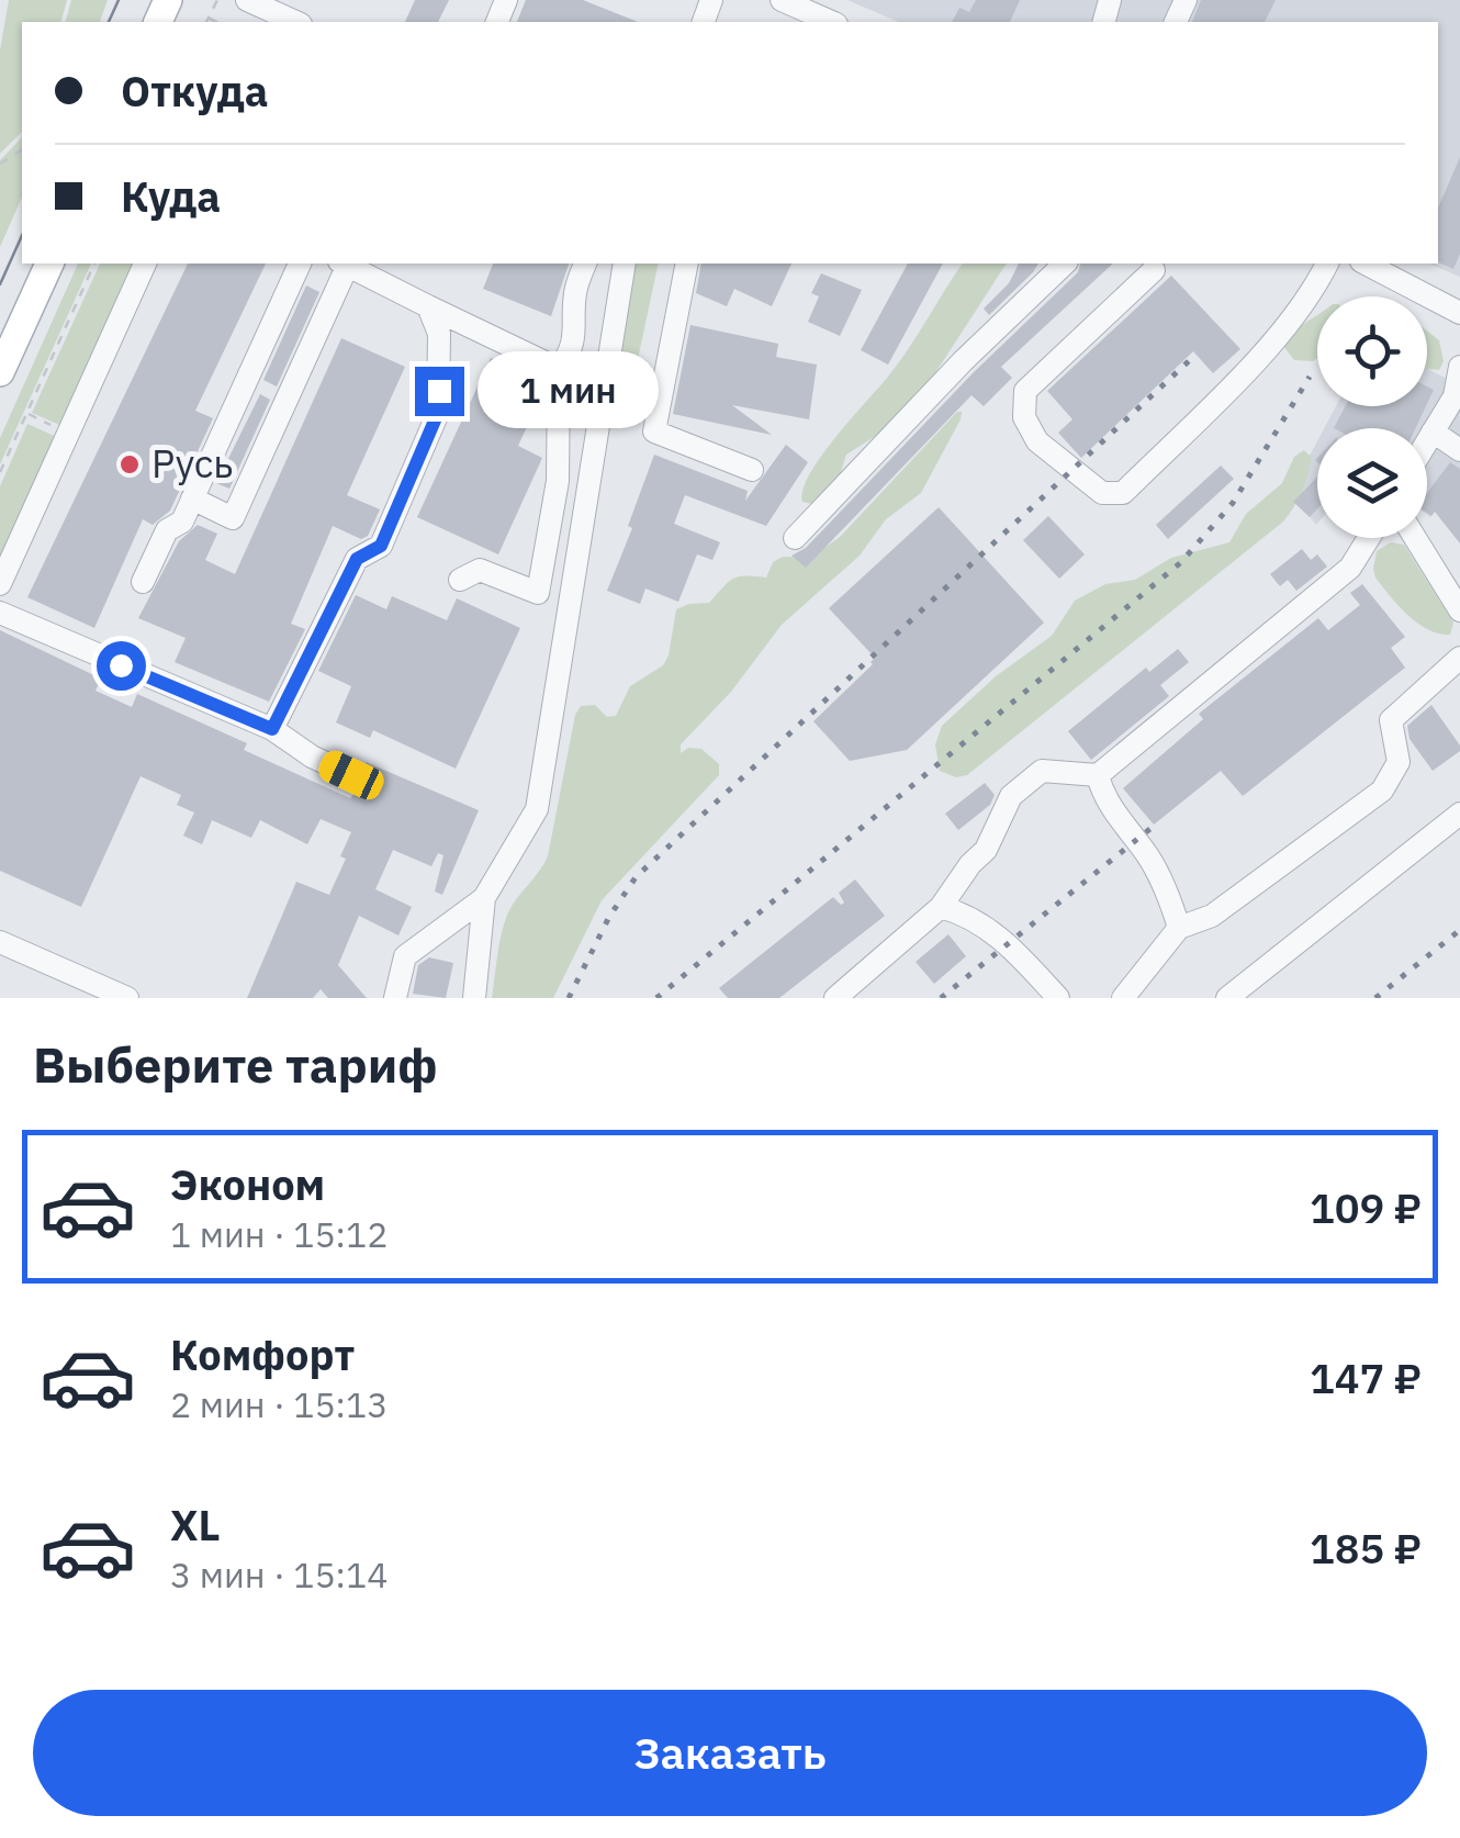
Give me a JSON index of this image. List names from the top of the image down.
{
  "places": ["Русь"],
  "page": {
    "banner": ["Откуда", "Куда"],
    "bubble": "1 мин",
    "heading": "Выберите тариф",
    "list": [
      {
        "name": "Эконом",
        "note": "1 мин · 15:12",
        "value": "109 ₽"
      },
      {
        "name": "Комфорт",
        "note": "2 мин · 15:13",
        "value": "147 ₽"
      },
      {
        "name": "XL",
        "note": "3 мин · 15:14",
        "value": "185 ₽"
      }
    ],
    "buttons": "Заказать"
  }
}
